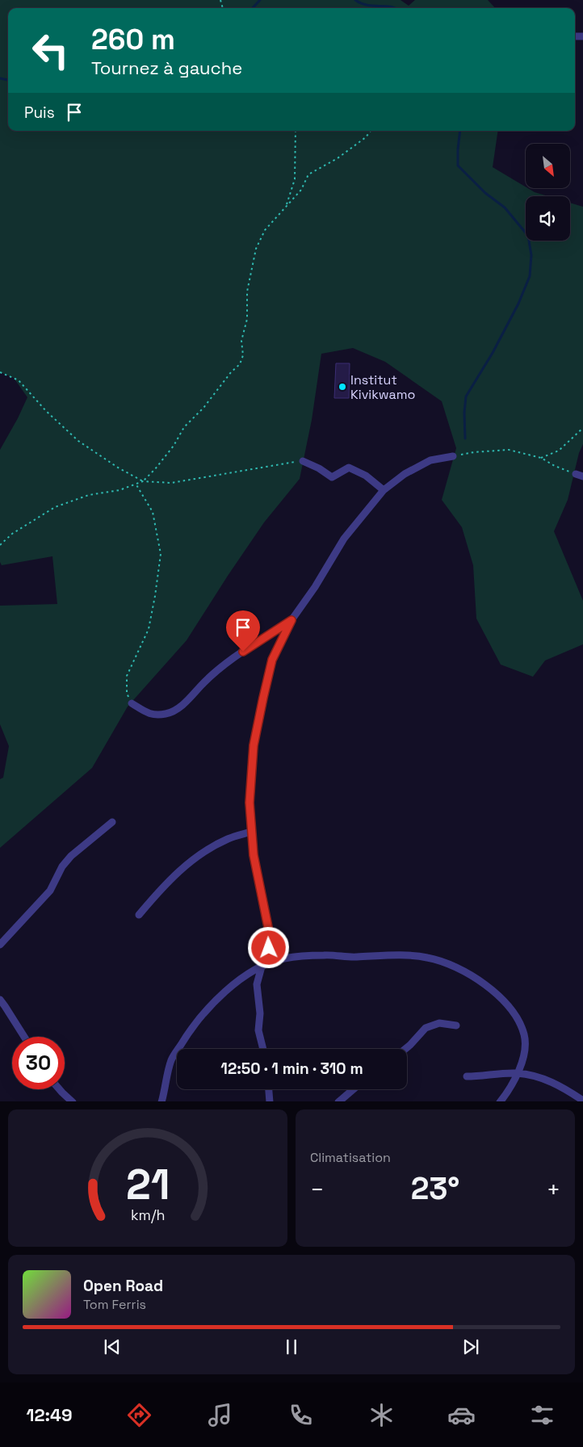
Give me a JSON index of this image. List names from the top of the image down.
{
  "places": ["Institut Kivikwamo"],
  "north": "bottom right",
  "page": {
    "turn": ["260 m", "Tournez à gauche"],
    "then": "Puis",
    "limit": "30",
    "trip": "12:50 · 1 min · 310 m",
    "tile": "Climatisation",
    "heat": ["−", "23°", "+"],
    "song": ["Open Road", "Tom Ferris"],
    "tabs": "12:49",
    "gauge": ["21", "km/h"]
  }
}
